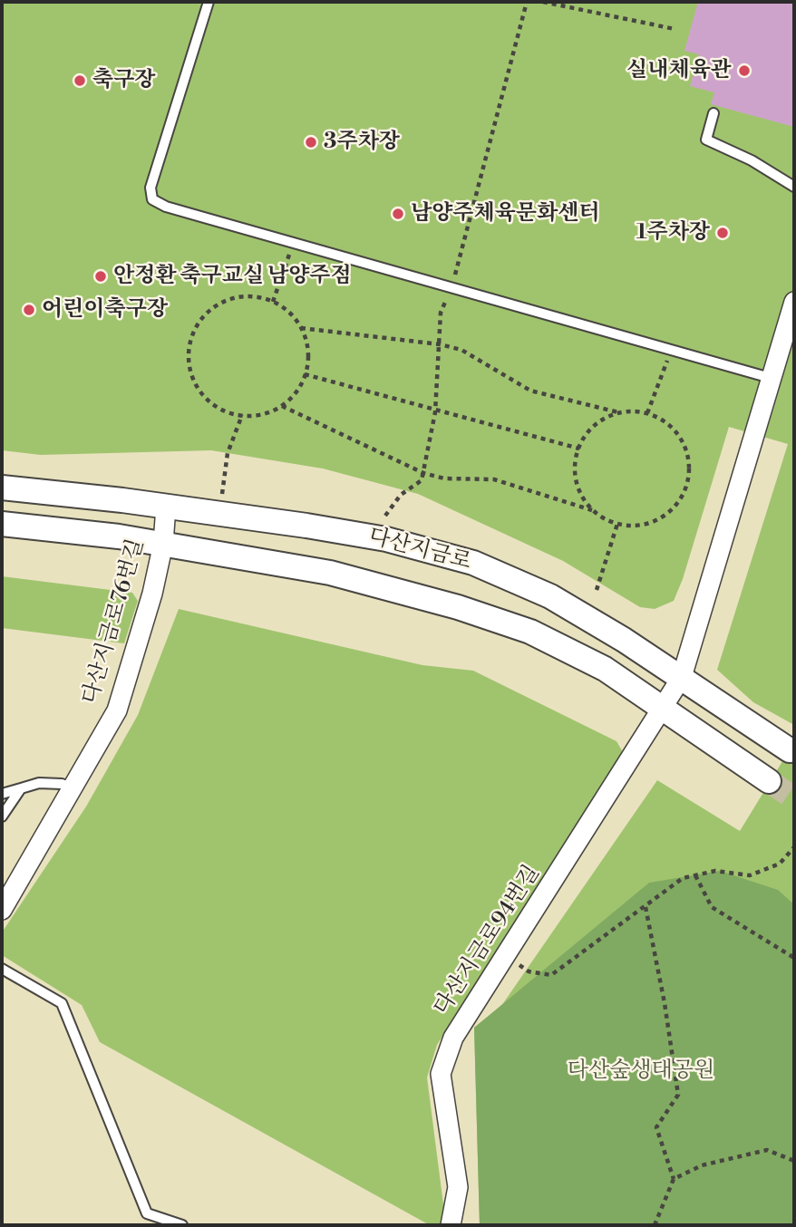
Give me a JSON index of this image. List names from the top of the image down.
{
  "streets": {
    "street": ["다산지금로", "다산지금로76번길", "다산지금로94번길"]
  },
  "crossings": [
    ["다산지금로", "다산지금로76번길"],
    ["다산지금로", "다산지금로94번길"]
  ],
  "parks": ["다산숲생태공원"],
  "places": [
    "실내체육관",
    "축구장",
    "3주차장",
    "남양주체육문화센터",
    "1주차장",
    "안정환 축구교실 남양주점",
    "어린이축구장"
  ]
}
